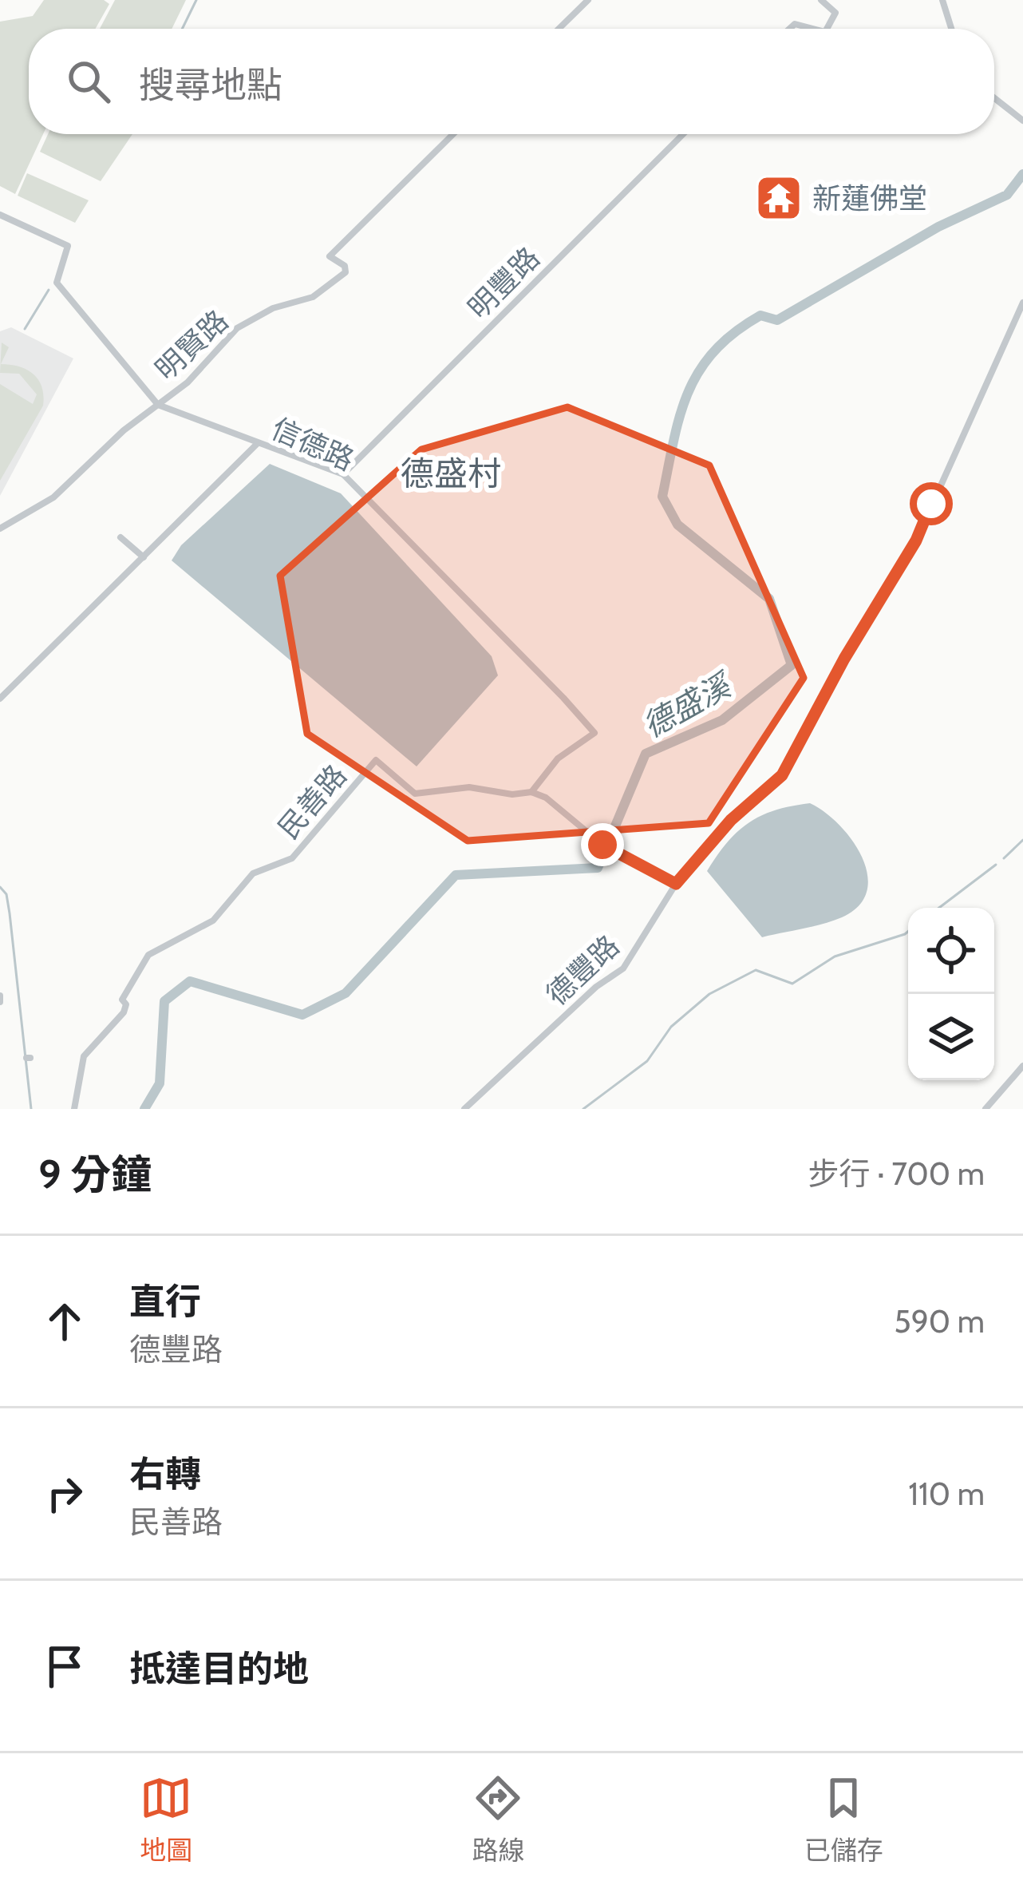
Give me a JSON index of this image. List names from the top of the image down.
{
  "streets": {
    "street": [
      "明豐路",
      "明賢路",
      "信德路",
      "民善路",
      "德豐路"
    ]
  },
  "crossings": [
    ["明豐路", "信德路"],
    ["明賢路", "信德路"],
    ["信德路", "民善路"]
  ],
  "districts": ["德盛村"],
  "water": ["德盛溪"],
  "places": {
    "temple": ["新蓮佛堂"]
  },
  "page": {
    "search": "搜尋地點",
    "heading": ["9 分鐘", "步行 · 700 m"],
    "list": [
      ["直行", "德豐路", "590 m"],
      ["右轉", "民善路", "110 m"],
      "抵達目的地"
    ],
    "nav": ["地圖", "路線", "已儲存"]
  }
}
